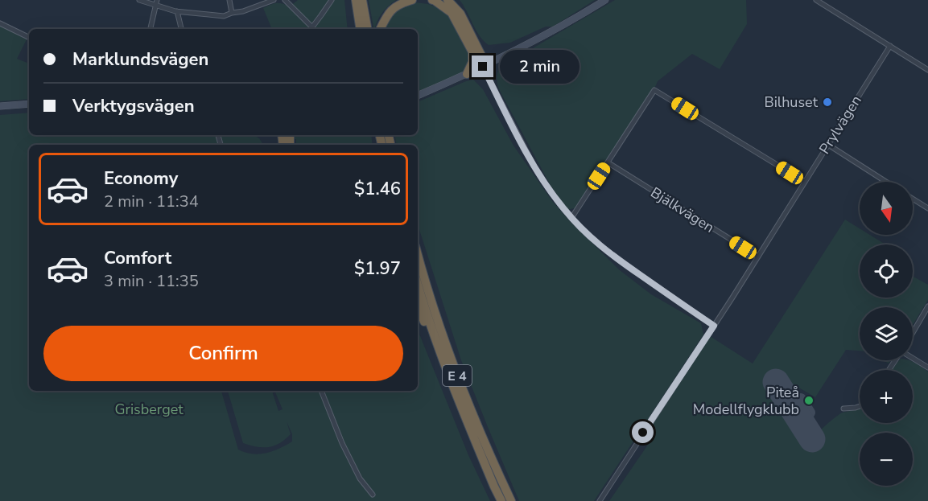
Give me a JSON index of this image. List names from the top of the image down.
{
  "streets": {
    "highway": ["E 4"],
    "street": ["Prylvägen", "Bjälkvägen"]
  },
  "crossings": [
    ["Prylvägen", "Bjälkvägen"]
  ],
  "parks": ["Grisberget"],
  "places": ["Bilhuset", "Piteå Modellflygklubb"],
  "north": "bottom",
  "page": {
    "banner": ["Marklundsvägen", "Verktygsvägen"],
    "bubble": "2 min",
    "list": [
      {
        "name": "Economy",
        "note": "2 min · 11:34",
        "value": "$1.46"
      },
      {
        "name": "Comfort",
        "note": "3 min · 11:35",
        "value": "$1.97"
      }
    ],
    "map_buttons": ["+", "−"],
    "buttons": "Confirm"
  }
}
